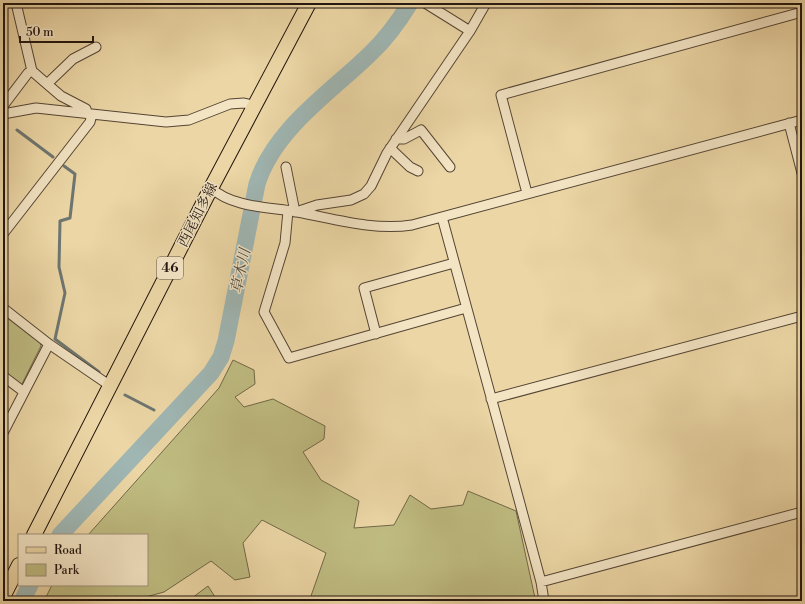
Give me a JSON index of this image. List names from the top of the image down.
{
  "streets": {
    "main road": ["西尾知多線", "46"]
  },
  "water": ["草木川"],
  "legend": ["Road", "Park"],
  "scale_bar": "50 m"
}
